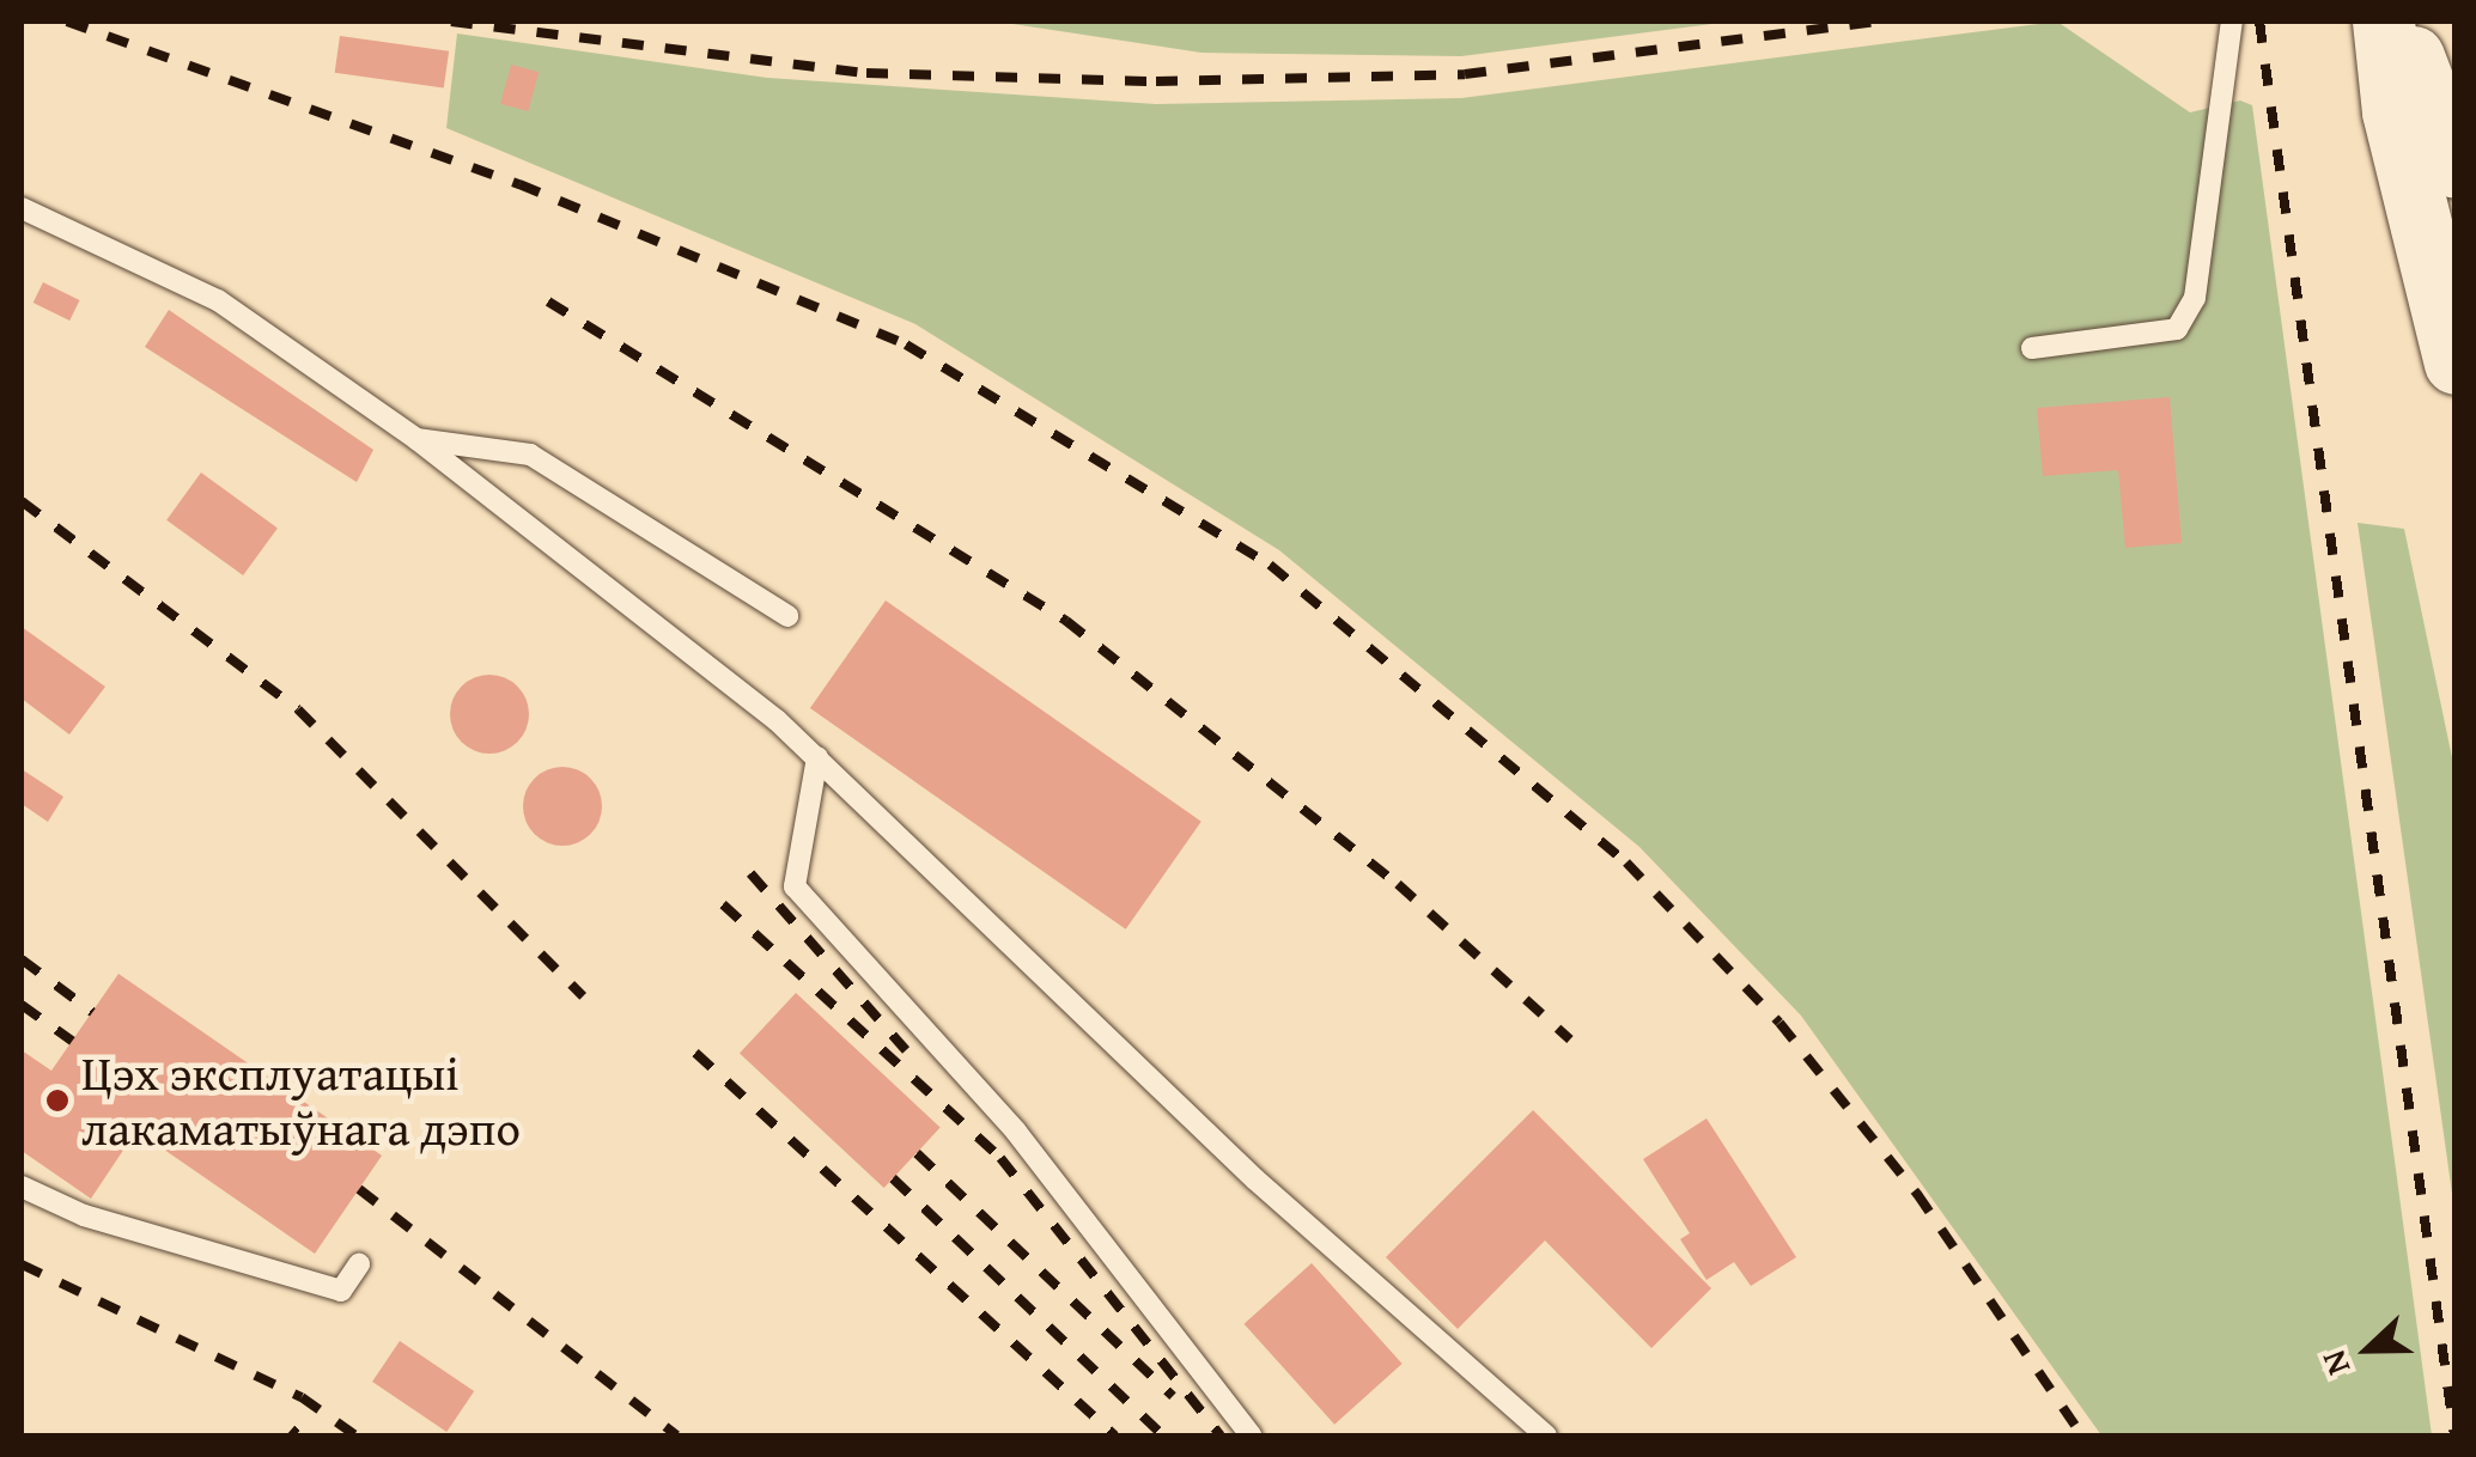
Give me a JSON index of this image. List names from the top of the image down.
{
  "places": ["Цэх эксплуатацыі лакаматыўнага дэпо"],
  "north": "left"
}
